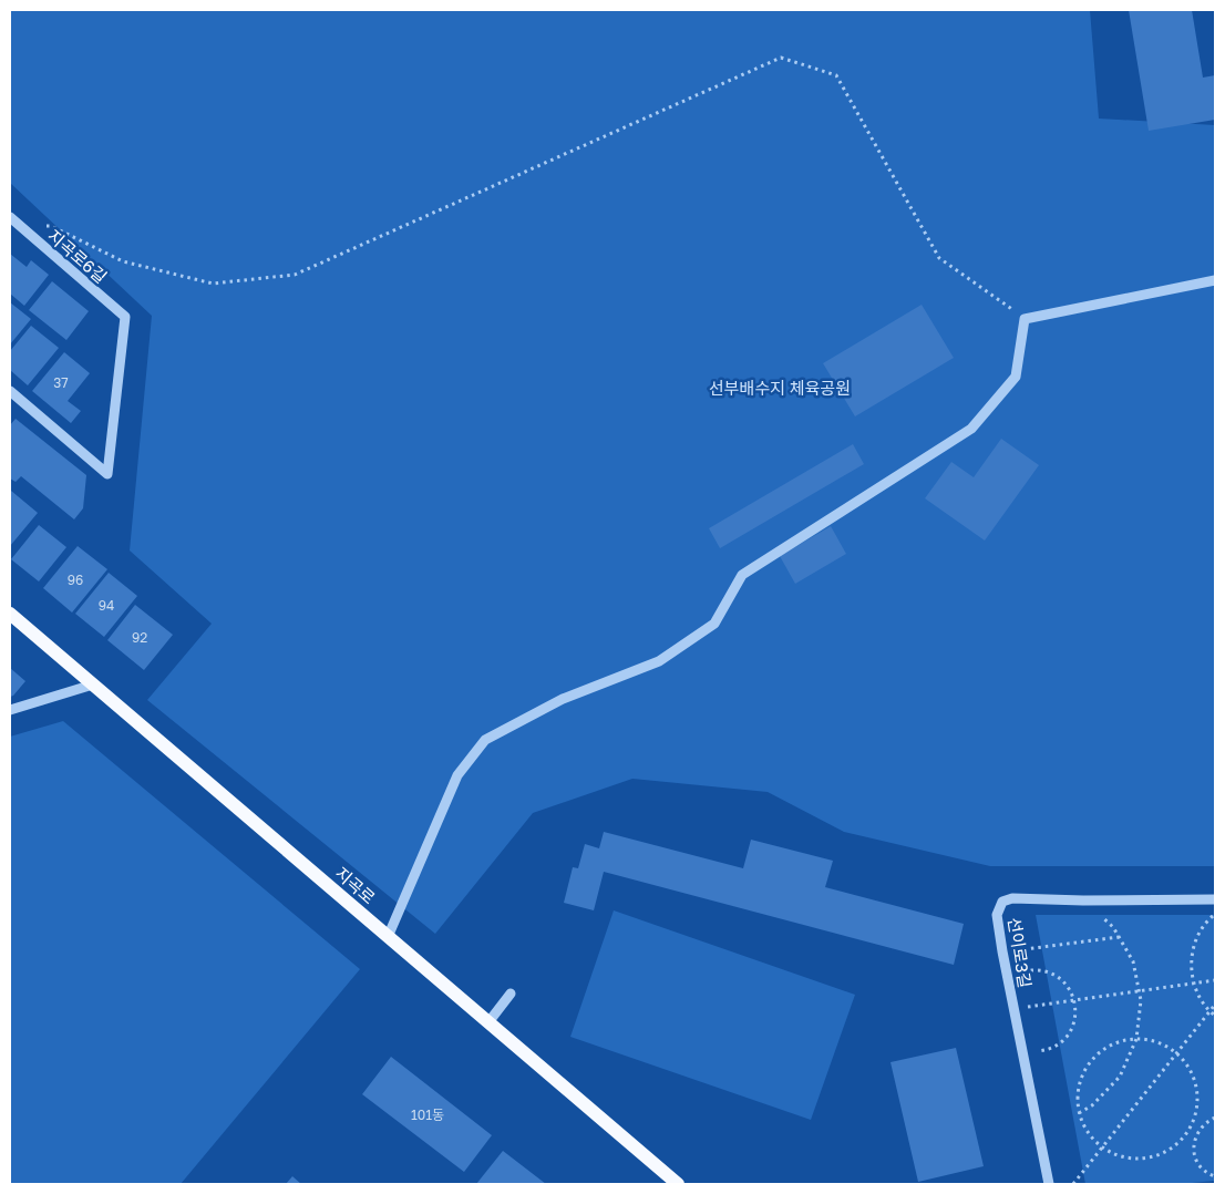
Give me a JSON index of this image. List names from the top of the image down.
{
  "streets": {
    "main road": ["지곡로"],
    "street": ["지곡로6길", "선이로3길"]
  },
  "parks": ["선부배수지 체육공원"],
  "house_numbers": [
    "37",
    "96",
    "94",
    "92",
    "101동"
  ]
}
